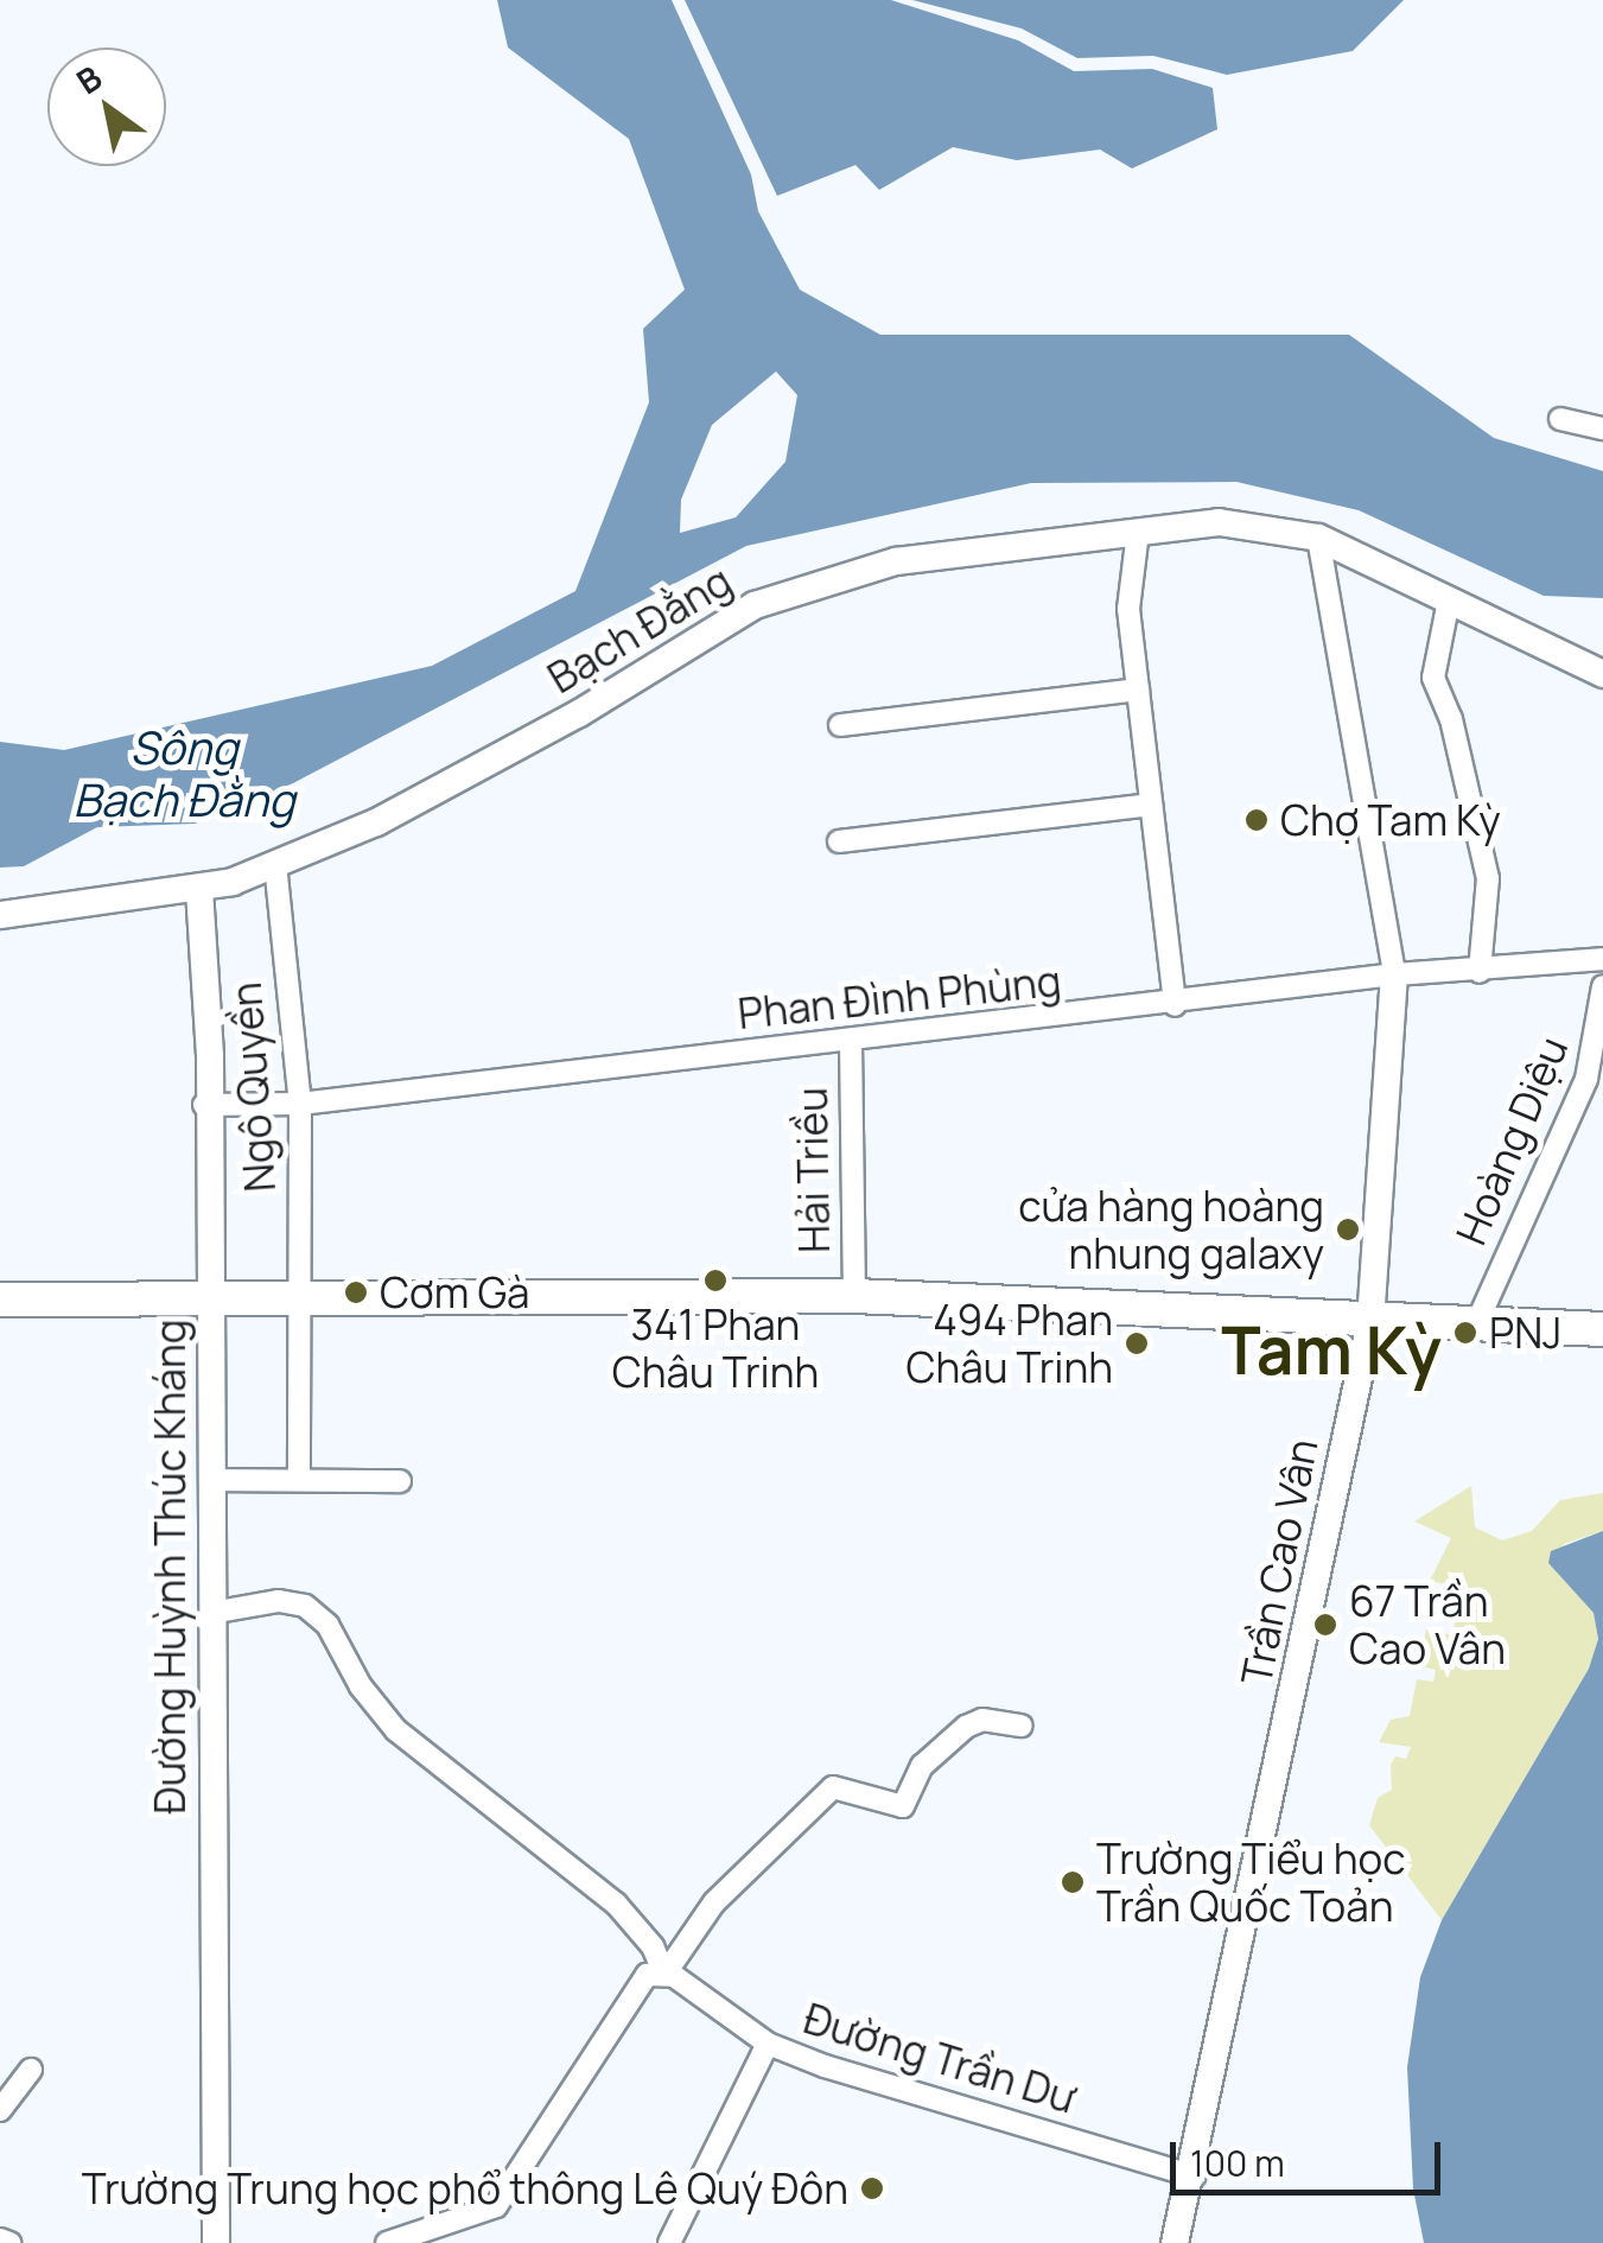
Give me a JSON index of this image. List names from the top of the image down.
{
  "streets": {
    "street": [
      "Bạch Đằng",
      "Phan Đình Phùng",
      "Ngô Quyền",
      "Hoàng Diệu",
      "Hải Triều",
      "Trần Cao Vân",
      "Đường Huỳnh Thúc Kháng",
      "Đường Trần Dư"
    ]
  },
  "crossings": [
    ["Bạch Đằng", "Ngô Quyền"],
    ["Bạch Đằng", "Trần Cao Vân"],
    ["Bạch Đằng", "Đường Huỳnh Thúc Kháng"],
    ["Phan Đình Phùng", "Ngô Quyền"],
    ["Phan Đình Phùng", "Hải Triều"],
    ["Phan Đình Phùng", "Trần Cao Vân"],
    ["Phan Đình Phùng", "Đường Huỳnh Thúc Kháng"],
    ["Trần Cao Vân", "Đường Trần Dư"]
  ],
  "districts": ["Tam Kỳ"],
  "water": ["Sông Bạch Đằng"],
  "places": [
    "Chợ Tam Kỳ",
    "cửa hàng hoàng nhung galaxy",
    "341 Phan Châu Trinh",
    "Cơm Gà",
    "PNJ",
    "494 Phan Châu Trinh",
    "67 Trần Cao Vân",
    "Trường Tiểu học Trần Quốc Toản",
    "Trường Trung học phổ thông Lê Quý Đôn"
  ],
  "scale_bar": "100 m",
  "north": "top left"
}
